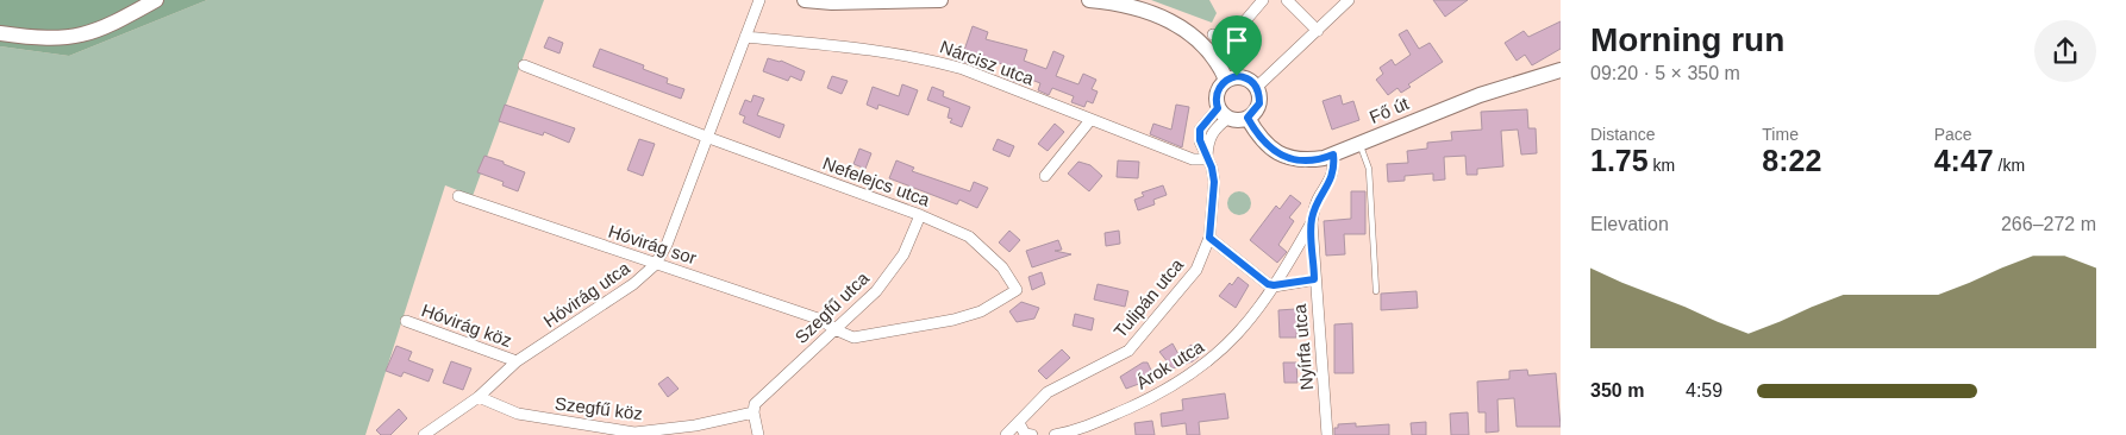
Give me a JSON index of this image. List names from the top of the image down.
{
  "streets": {
    "main road": ["Fő út"],
    "street": [
      "Nárcisz utca",
      "Nefelejcs utca",
      "Hóvirág sor",
      "Hóvirág utca",
      "Tulipán utca",
      "Szegfű utca",
      "Hóvirág köz",
      "Nyírfa utca",
      "Árok utca",
      "Szegfű köz"
    ]
  },
  "crossings": [
    ["Nárcisz utca", "Hóvirág utca"],
    ["Nárcisz utca", "Tulipán utca"],
    ["Fő út", "Tulipán utca"],
    ["Fő út", "Nyírfa utca"],
    ["Nefelejcs utca", "Hóvirág sor"],
    ["Nefelejcs utca", "Hóvirág utca"],
    ["Nefelejcs utca", "Szegfű utca"],
    ["Hóvirág sor", "Hóvirág utca"],
    ["Hóvirág sor", "Szegfű utca"],
    ["Hóvirág utca", "Hóvirág köz"],
    ["Hóvirág utca", "Szegfű köz"],
    ["Szegfű utca", "Szegfű köz"],
    ["Nyírfa utca", "Árok utca"]
  ],
  "page": {
    "heading": ["Morning run", "09:20 · 5 × 350 m"],
    "stats": [
      ["Distance", "1.75 km"],
      ["Time", "8:22"],
      ["Pace", "4:47 /km"]
    ],
    "chart": ["Elevation", "266–272 m"],
    "list": [
      {
        "name": "350 m",
        "note": "4:59"
      }
    ]
  }
}
